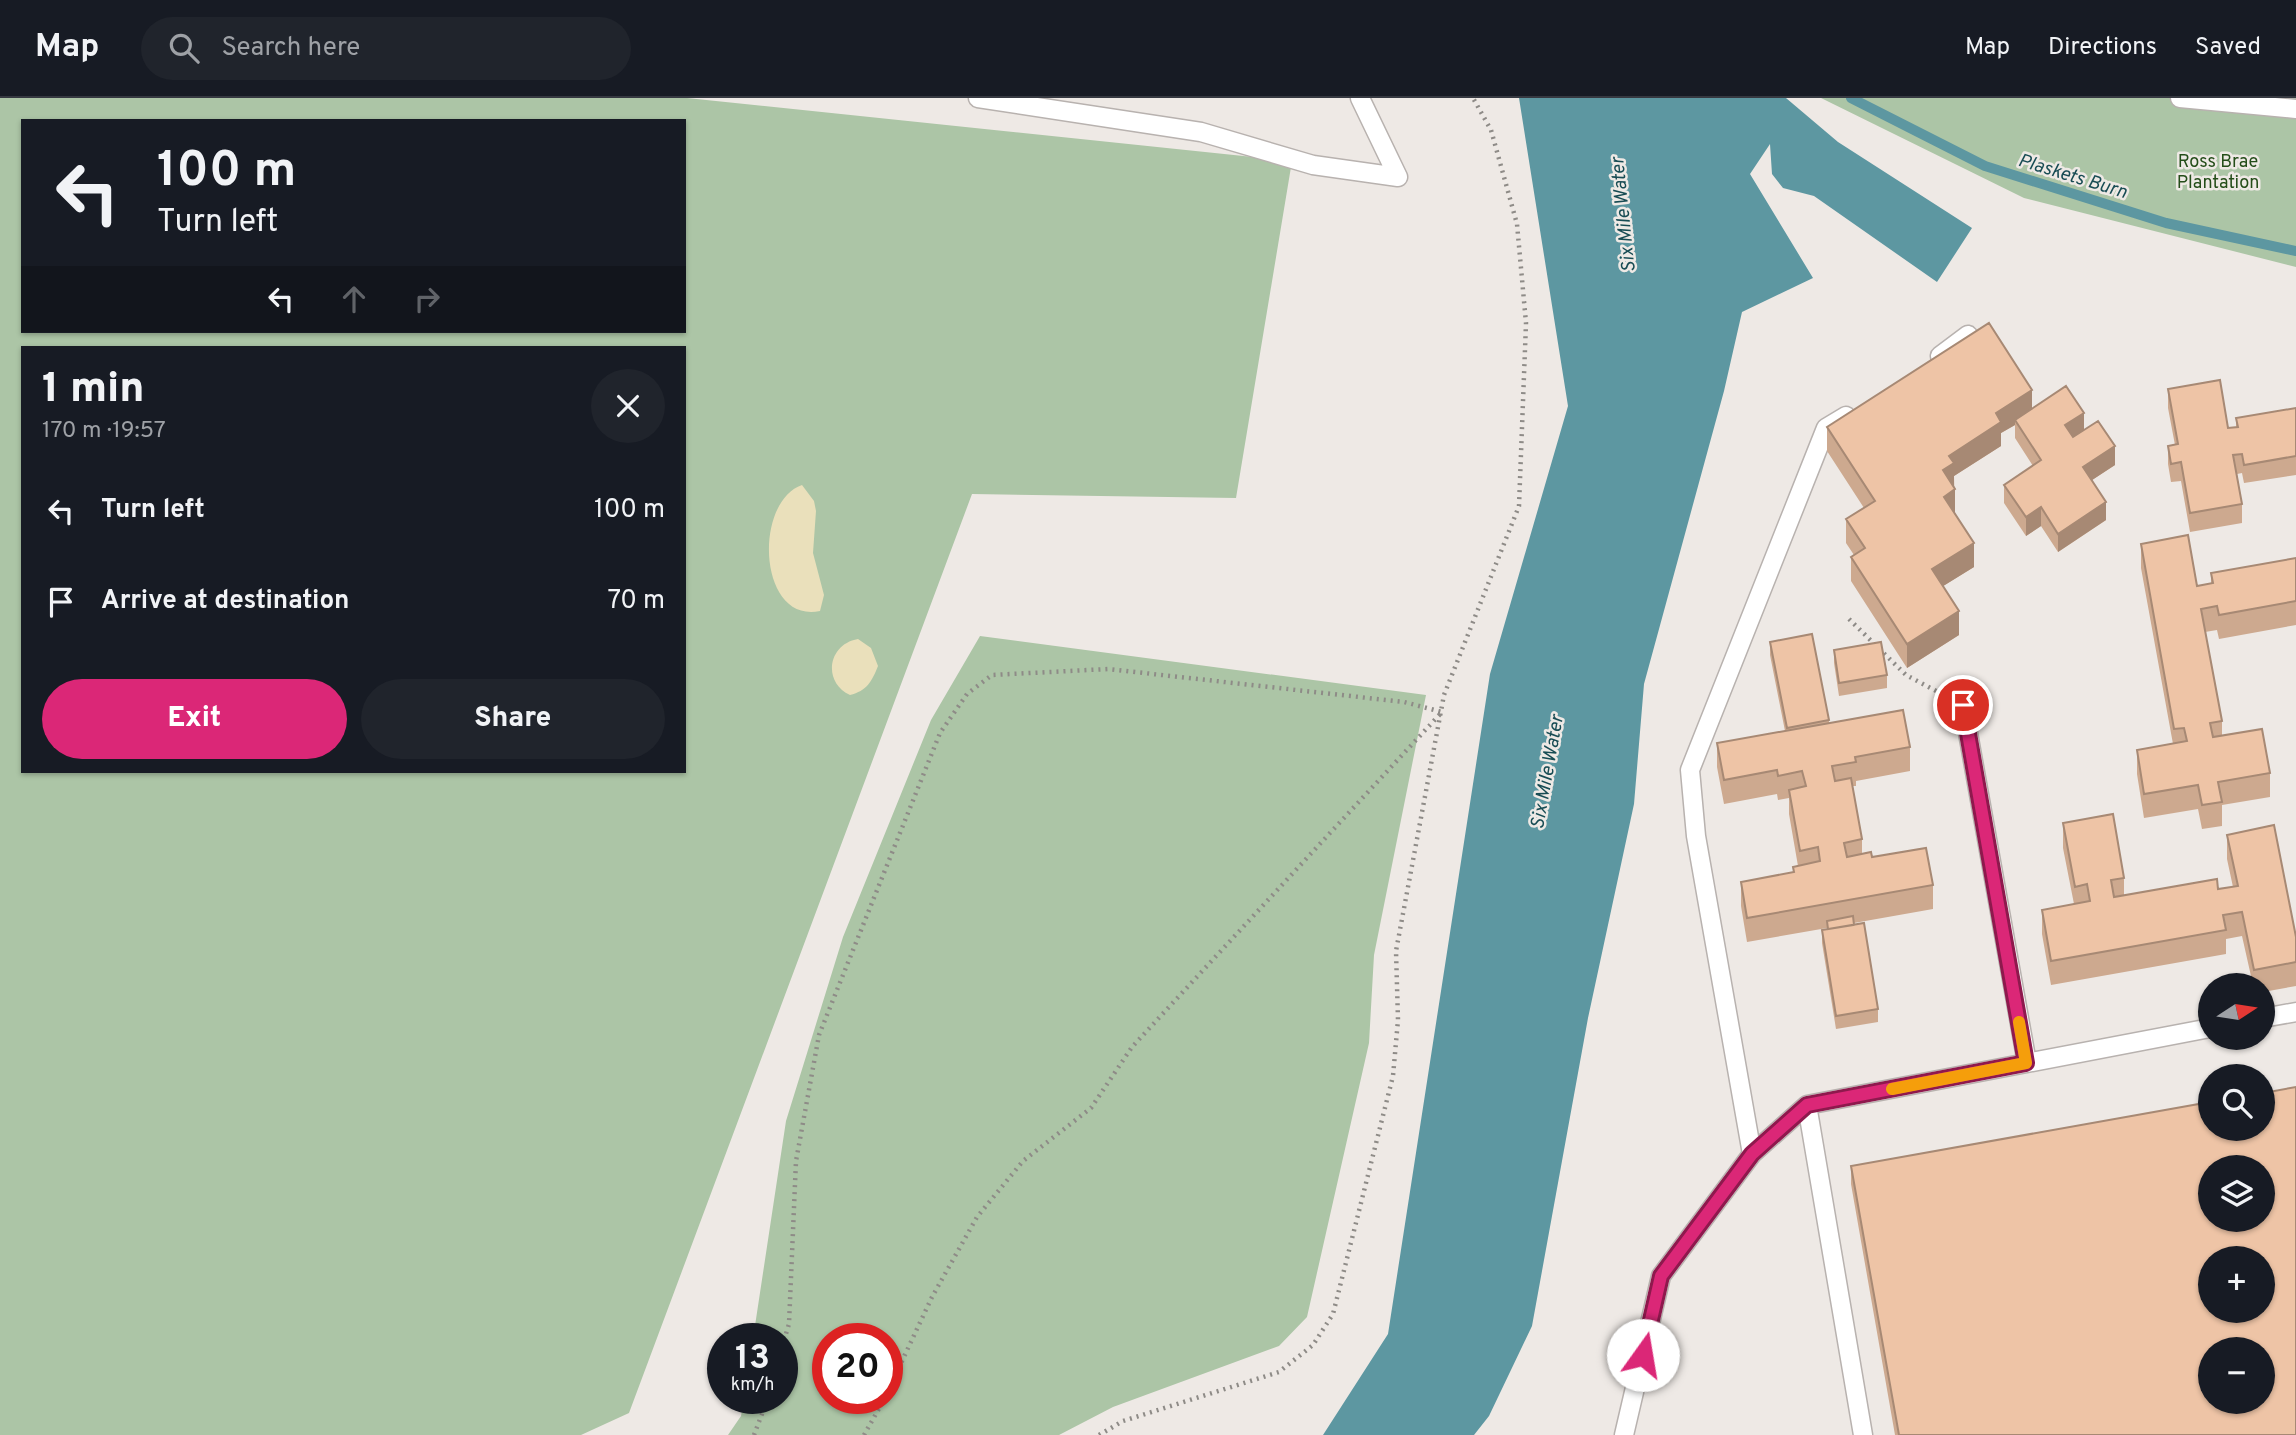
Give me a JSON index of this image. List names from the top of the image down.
{
  "water": ["Plaskets Burn", "Six Mile Water"],
  "parks": ["Ross Brae Plantation"],
  "north": "right",
  "page": {
    "header": "Map",
    "search": "Search here",
    "nav": ["Map", "Directions", "Saved"],
    "turn": ["100 m", "Turn left"],
    "heading": ["1 min", "170 m · 19:57"],
    "list": [
      {
        "name": "Turn left",
        "value": "100 m"
      },
      {
        "name": "Arrive at destination",
        "value": "70 m"
      }
    ],
    "buttons": ["Exit", "Share"],
    "map_buttons": ["+", "−"],
    "speed": "13 km/h",
    "limit": "20"
  }
}
